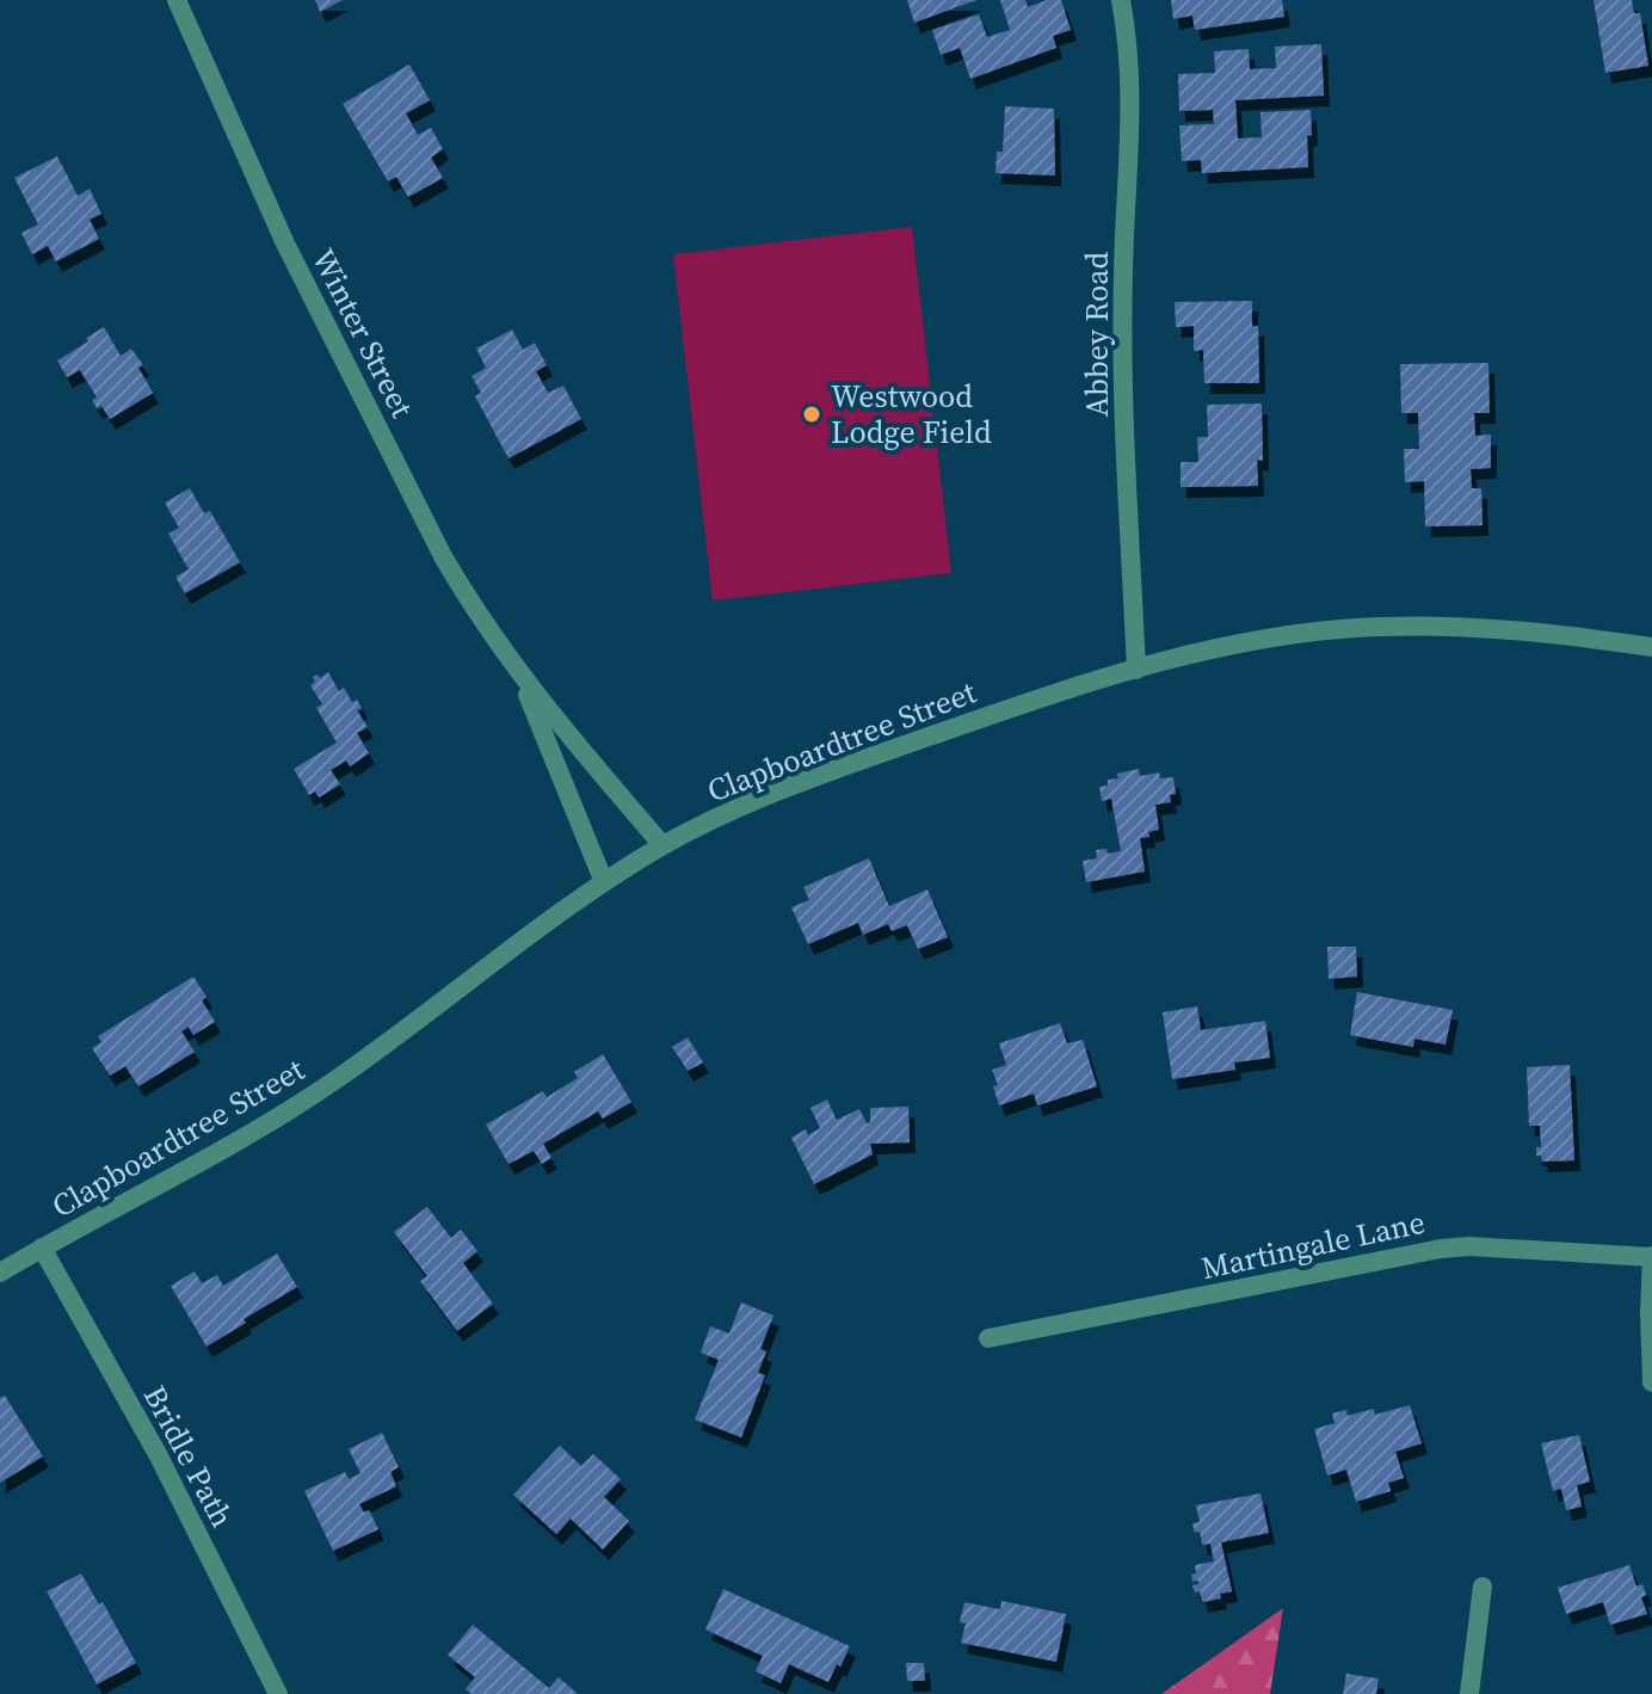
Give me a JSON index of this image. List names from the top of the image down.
{
  "streets": {
    "street": [
      "Winter Street",
      "Abbey Road",
      "Clapboardtree Street",
      "Martingale Lane",
      "Bridle Path"
    ]
  },
  "crossings": [
    ["Winter Street", "Clapboardtree Street"],
    ["Abbey Road", "Clapboardtree Street"],
    ["Clapboardtree Street", "Bridle Path"]
  ],
  "places": ["Westwood Lodge Field"]
}
